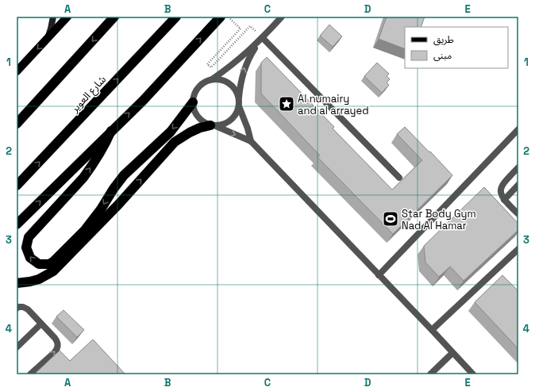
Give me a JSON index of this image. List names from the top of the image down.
{
  "streets": {
    "highway": ["شارع العوير"]
  },
  "places": {
    "place": ["Al numairy and al arrayed"],
    "sports": ["Star Body Gym Nad Al Hamar"]
  },
  "legend": ["طريق", "مبنى"],
  "grid": {
    "columns": [
      "A",
      "B",
      "C",
      "D",
      "E"
    ],
    "rows": [
      "1",
      "2",
      "3",
      "4"
    ]
  }
}
